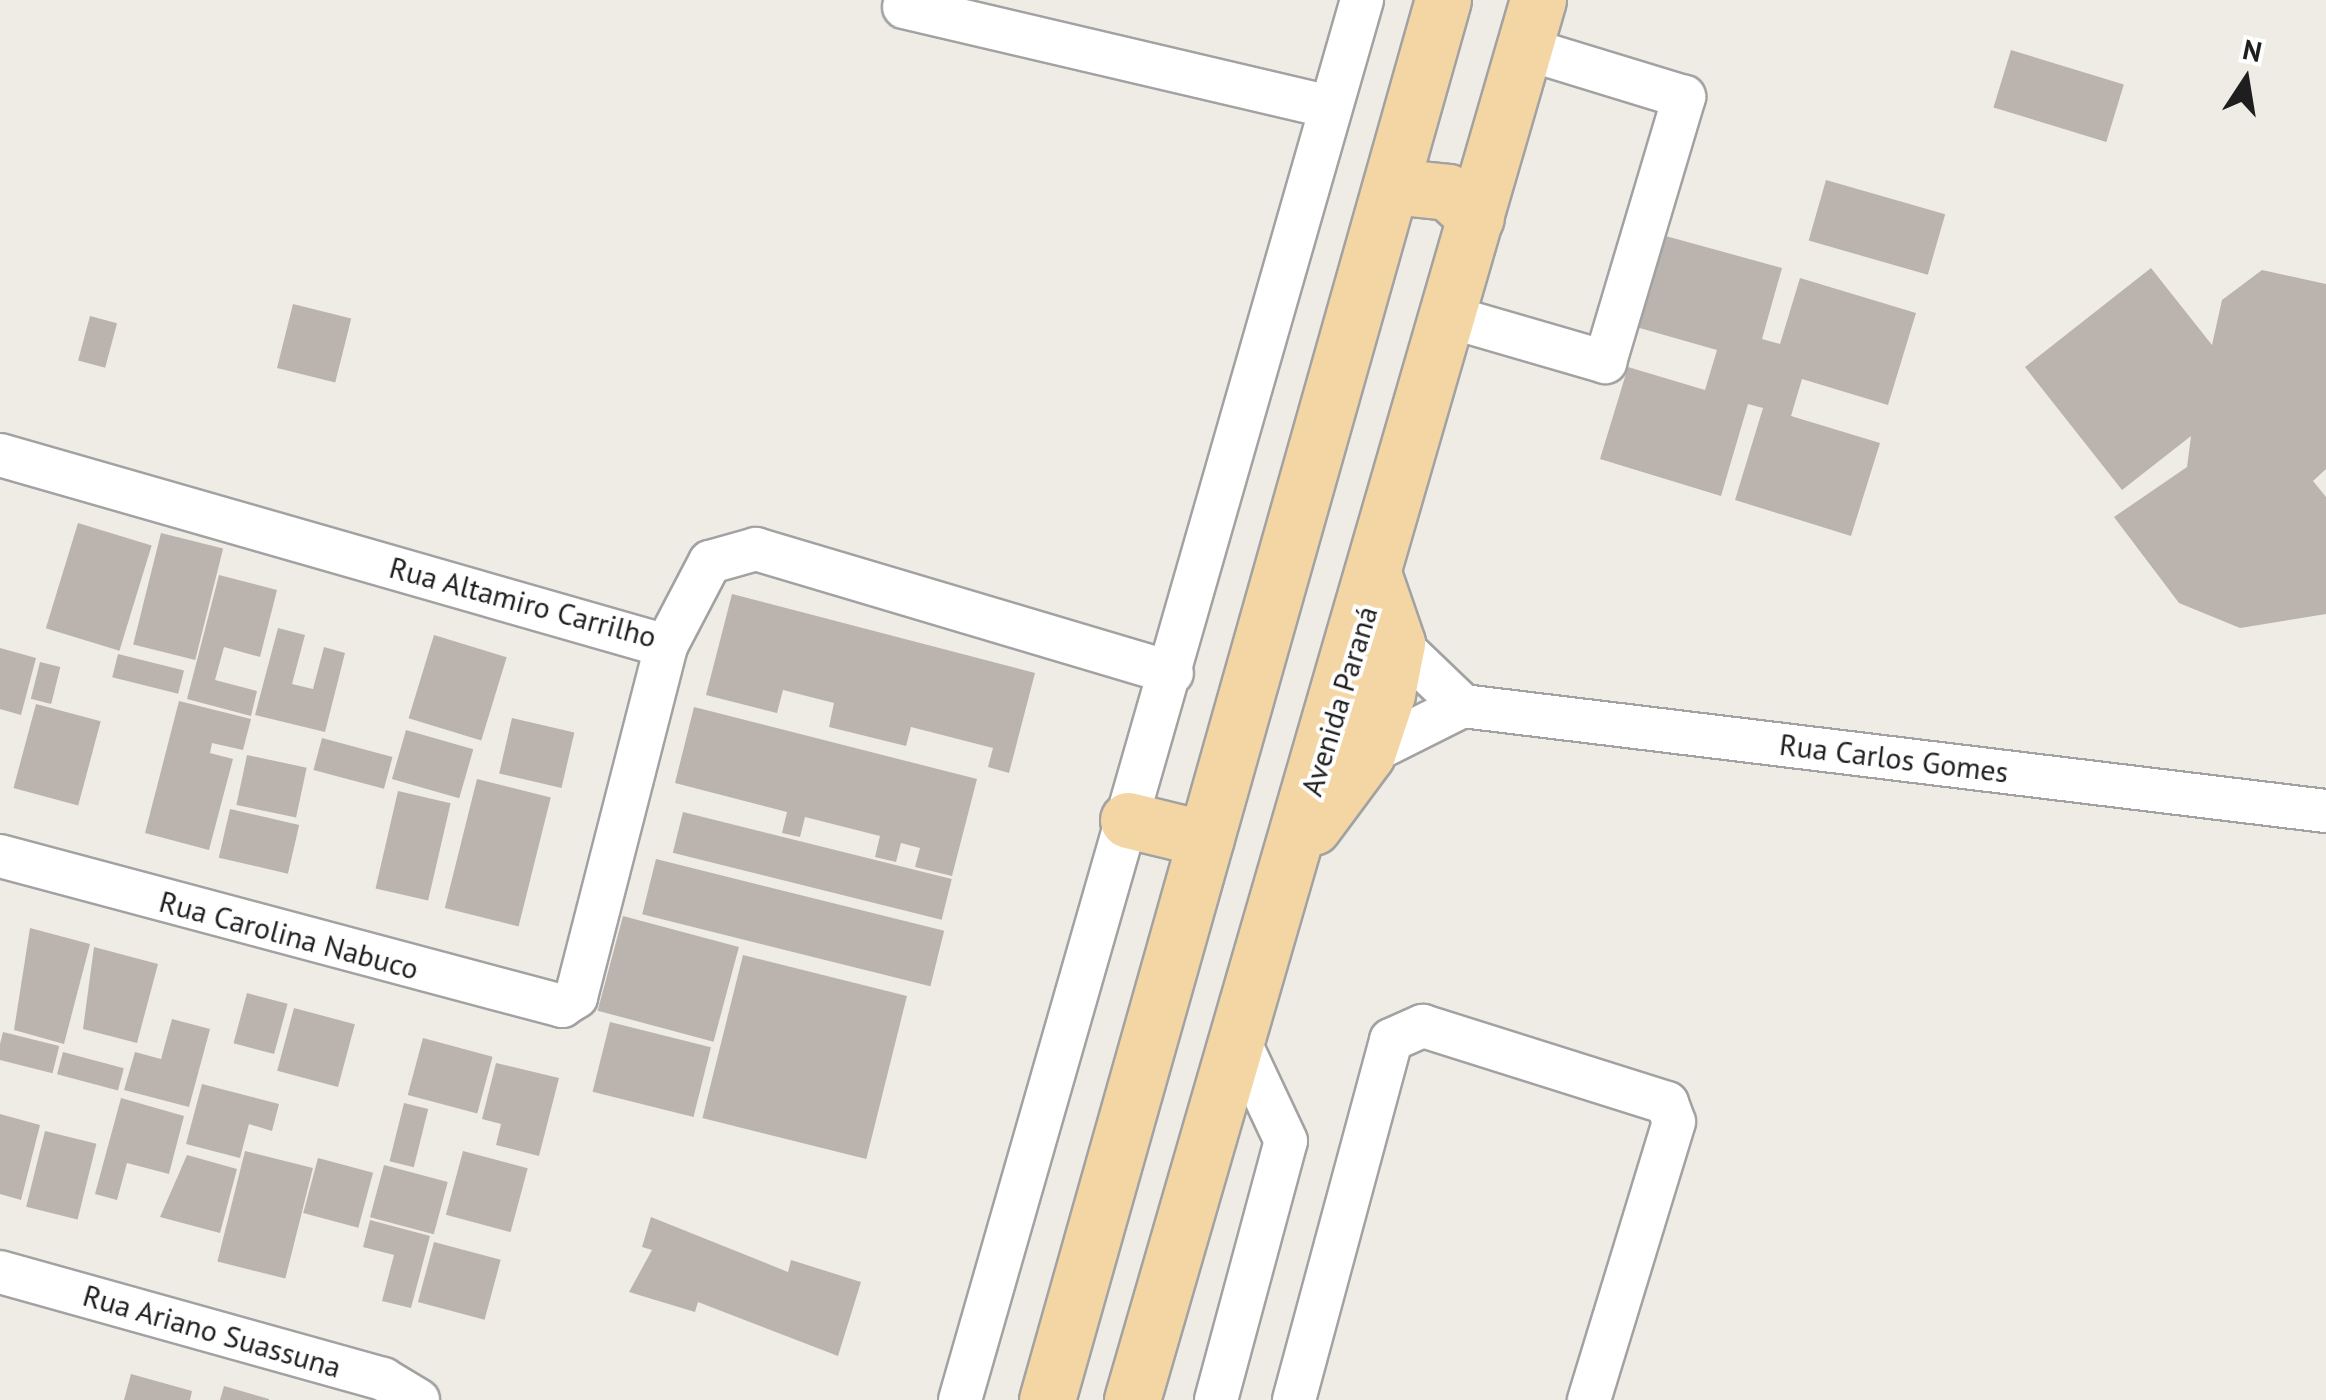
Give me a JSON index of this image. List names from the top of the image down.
{
  "streets": {
    "main road": ["Avenida Paraná"],
    "street": [
      "Rua Altamiro Carrilho",
      "Rua Carlos Gomes",
      "Rua Carolina Nabuco",
      "Rua Ariano Suassuna"
    ]
  },
  "crossings": [
    ["Rua Altamiro Carrilho", "Rua Carolina Nabuco"]
  ],
  "north": "top"
}
